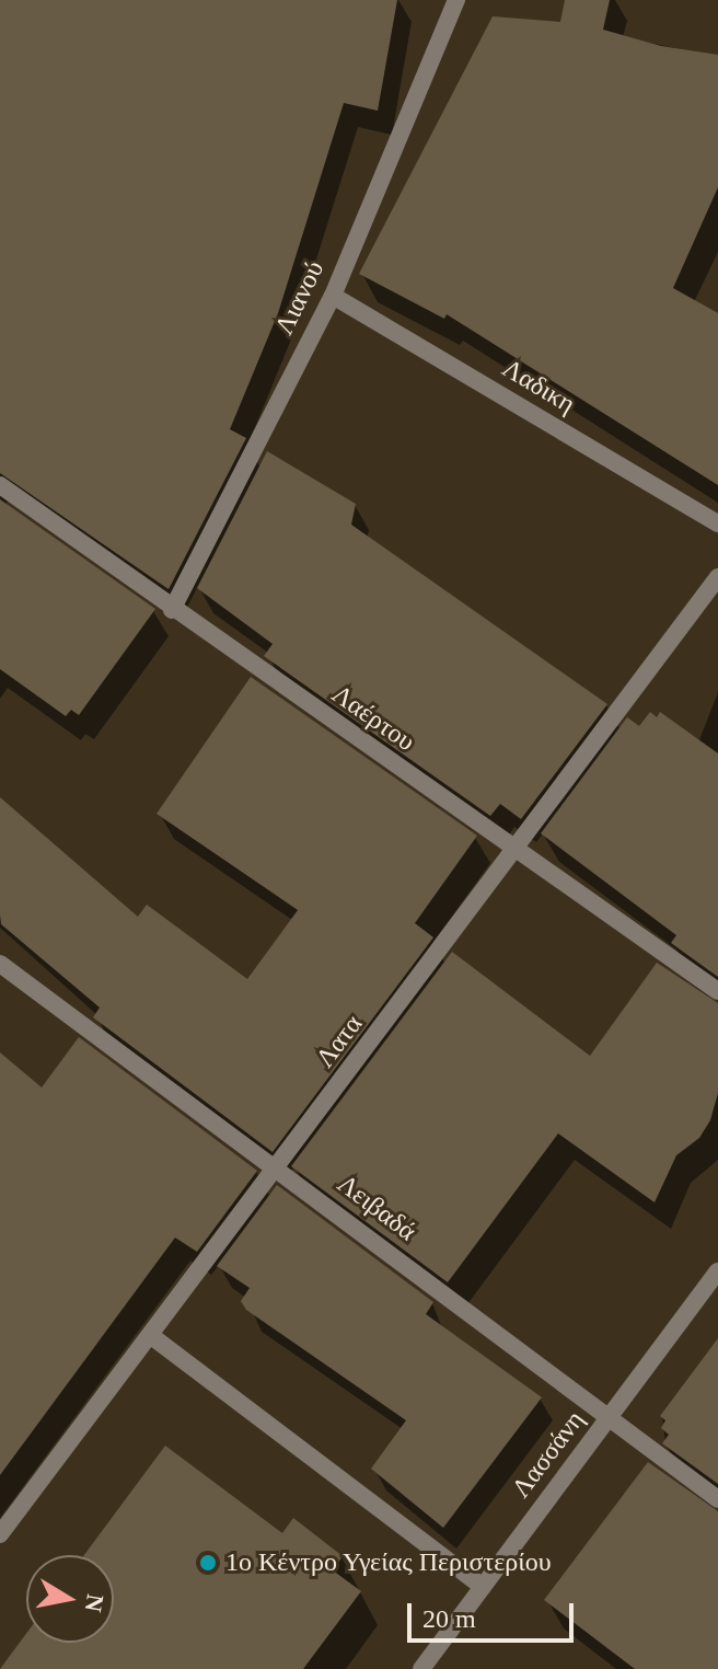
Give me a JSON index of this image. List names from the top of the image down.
{
  "streets": {
    "street": [
      "Λιανού",
      "Λαδικη",
      "Λαέρτου",
      "Λατα",
      "Λειβαδά",
      "Λασσάνη"
    ]
  },
  "crossings": [
    ["Λιανού", "Λαδικη"],
    ["Λιανού", "Λαέρτου"],
    ["Λαέρτου", "Λατα"],
    ["Λατα", "Λειβαδά"],
    ["Λειβαδά", "Λασσάνη"]
  ],
  "places": ["1ο Κέντρο Υγείας Περιστερίου"],
  "scale_bar": "20 m",
  "north": "right"
}
